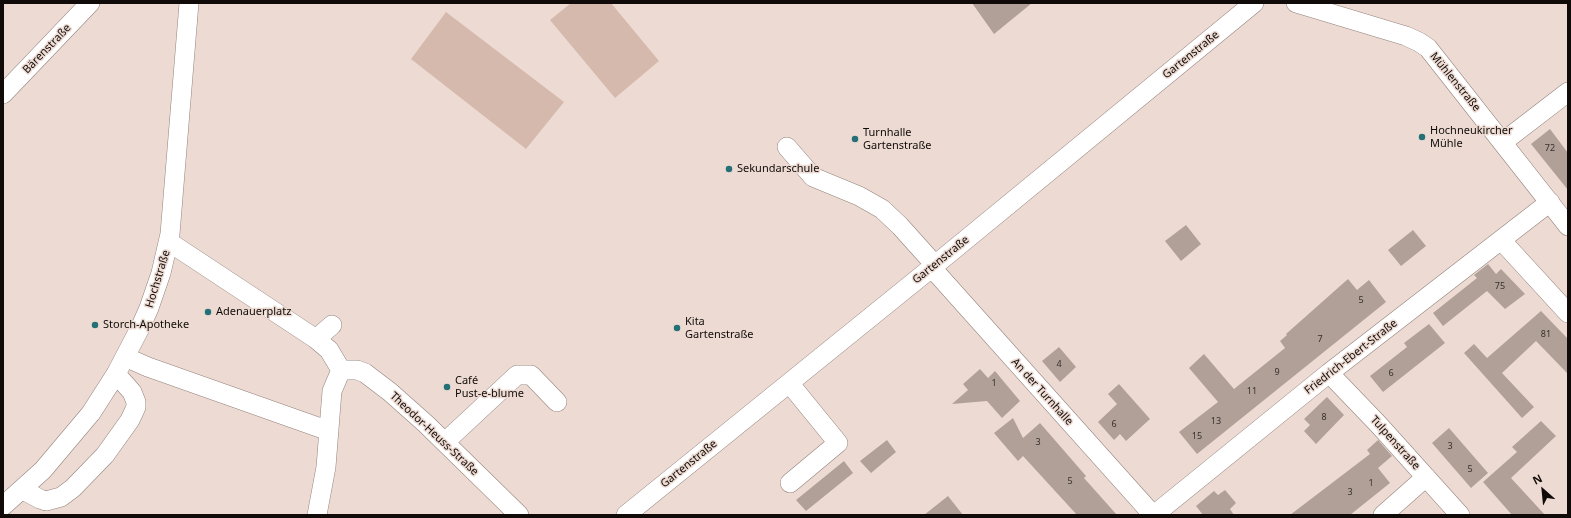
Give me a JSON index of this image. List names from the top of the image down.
{
  "streets": {
    "street": [
      "Bärenstraße",
      "Gartenstraße",
      "Mühlenstraße",
      "Hochstraße",
      "Friedrich-Ebert-Straße",
      "An der Turnhalle",
      "Theodor-Heuss-Straße",
      "Tulpenstraße"
    ]
  },
  "crossings": [
    ["Gartenstraße", "An der Turnhalle"],
    ["Mühlenstraße", "Friedrich-Ebert-Straße"],
    ["Friedrich-Ebert-Straße", "An der Turnhalle"],
    ["Friedrich-Ebert-Straße", "Tulpenstraße"]
  ],
  "places": [
    "Hochneukircher Mühle",
    "Turnhalle Gartenstraße",
    "Sekundarschule",
    "Adenauerplatz",
    "Storch-Apotheke",
    "Kita Gartenstraße",
    "Café Pust-e-blume"
  ],
  "house_numbers": [
    "72",
    "75",
    "5",
    "81",
    "7",
    "4",
    "9",
    "6",
    "1",
    "11",
    "8",
    "13",
    "6",
    "15",
    "3",
    "3",
    "5",
    "5",
    "1",
    "3"
  ],
  "north": "top left"
}
